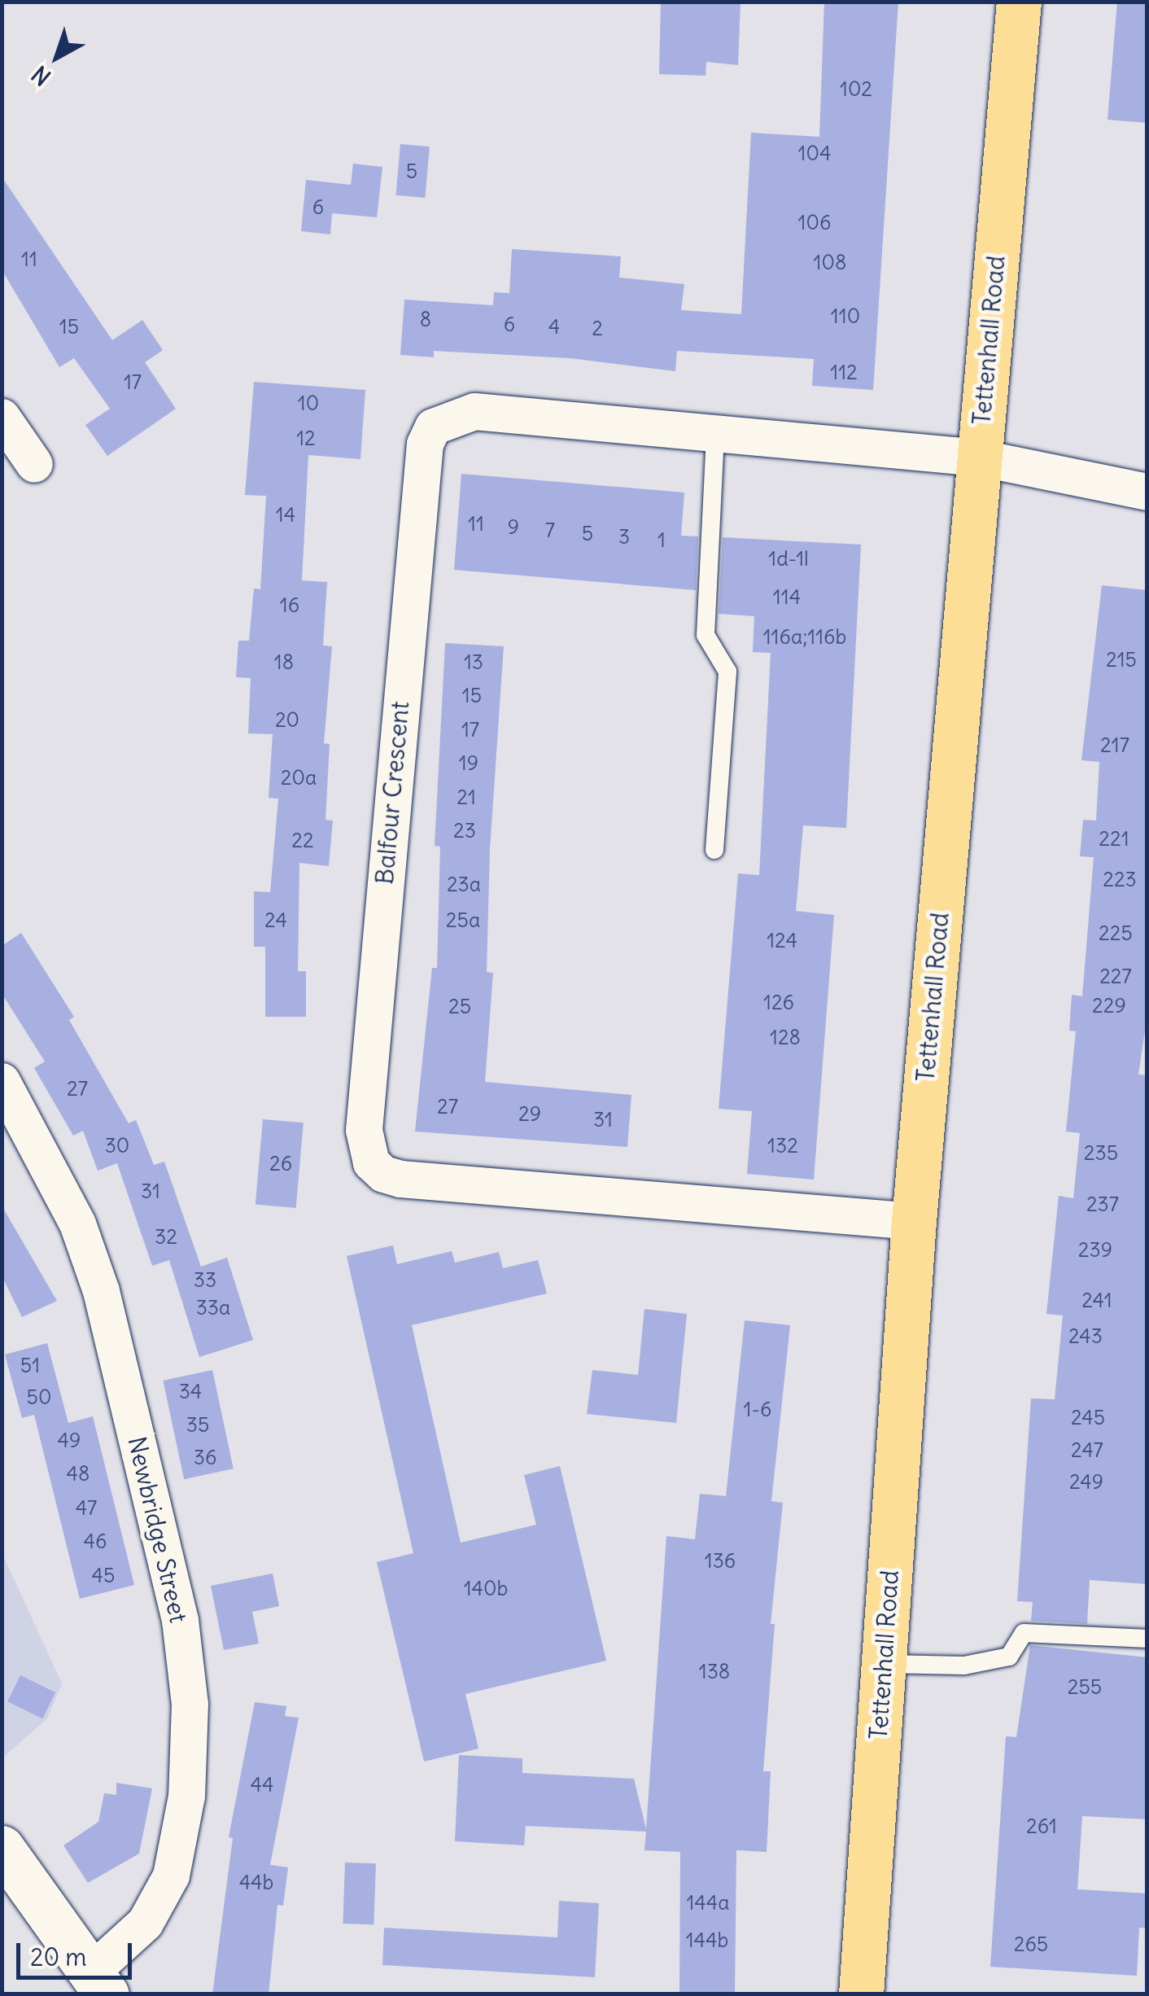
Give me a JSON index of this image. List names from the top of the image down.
{
  "streets": {
    "highway": ["Tettenhall Road"],
    "street": ["Balfour Crescent", "Newbridge Street"]
  },
  "crossings": [
    ["Tettenhall Road", "Balfour Crescent"]
  ],
  "house_numbers": [
    "102",
    "104",
    "5",
    "6",
    "106",
    "11",
    "108",
    "110",
    "8",
    "6",
    "15",
    "4",
    "2",
    "112",
    "17",
    "10",
    "12",
    "14",
    "11",
    "9",
    "7",
    "5",
    "3",
    "1",
    "1d-1l",
    "114",
    "16",
    "116a;116b",
    "215",
    "18",
    "13",
    "15",
    "20",
    "17",
    "217",
    "19",
    "20a",
    "21",
    "23",
    "221",
    "22",
    "223",
    "23a",
    "24",
    "25a",
    "225",
    "124",
    "227",
    "126",
    "229",
    "25",
    "128",
    "27",
    "27",
    "29",
    "31",
    "30",
    "132",
    "235",
    "26",
    "31",
    "237",
    "32",
    "239",
    "33",
    "241",
    "33a",
    "243",
    "51",
    "34",
    "50",
    "1-6",
    "245",
    "35",
    "49",
    "247",
    "36",
    "48",
    "249",
    "47",
    "46",
    "136",
    "45",
    "140b",
    "138",
    "255",
    "44",
    "261",
    "44b",
    "144a",
    "144b",
    "265"
  ],
  "scale_bar": "20 m",
  "north": "bottom left"
}
